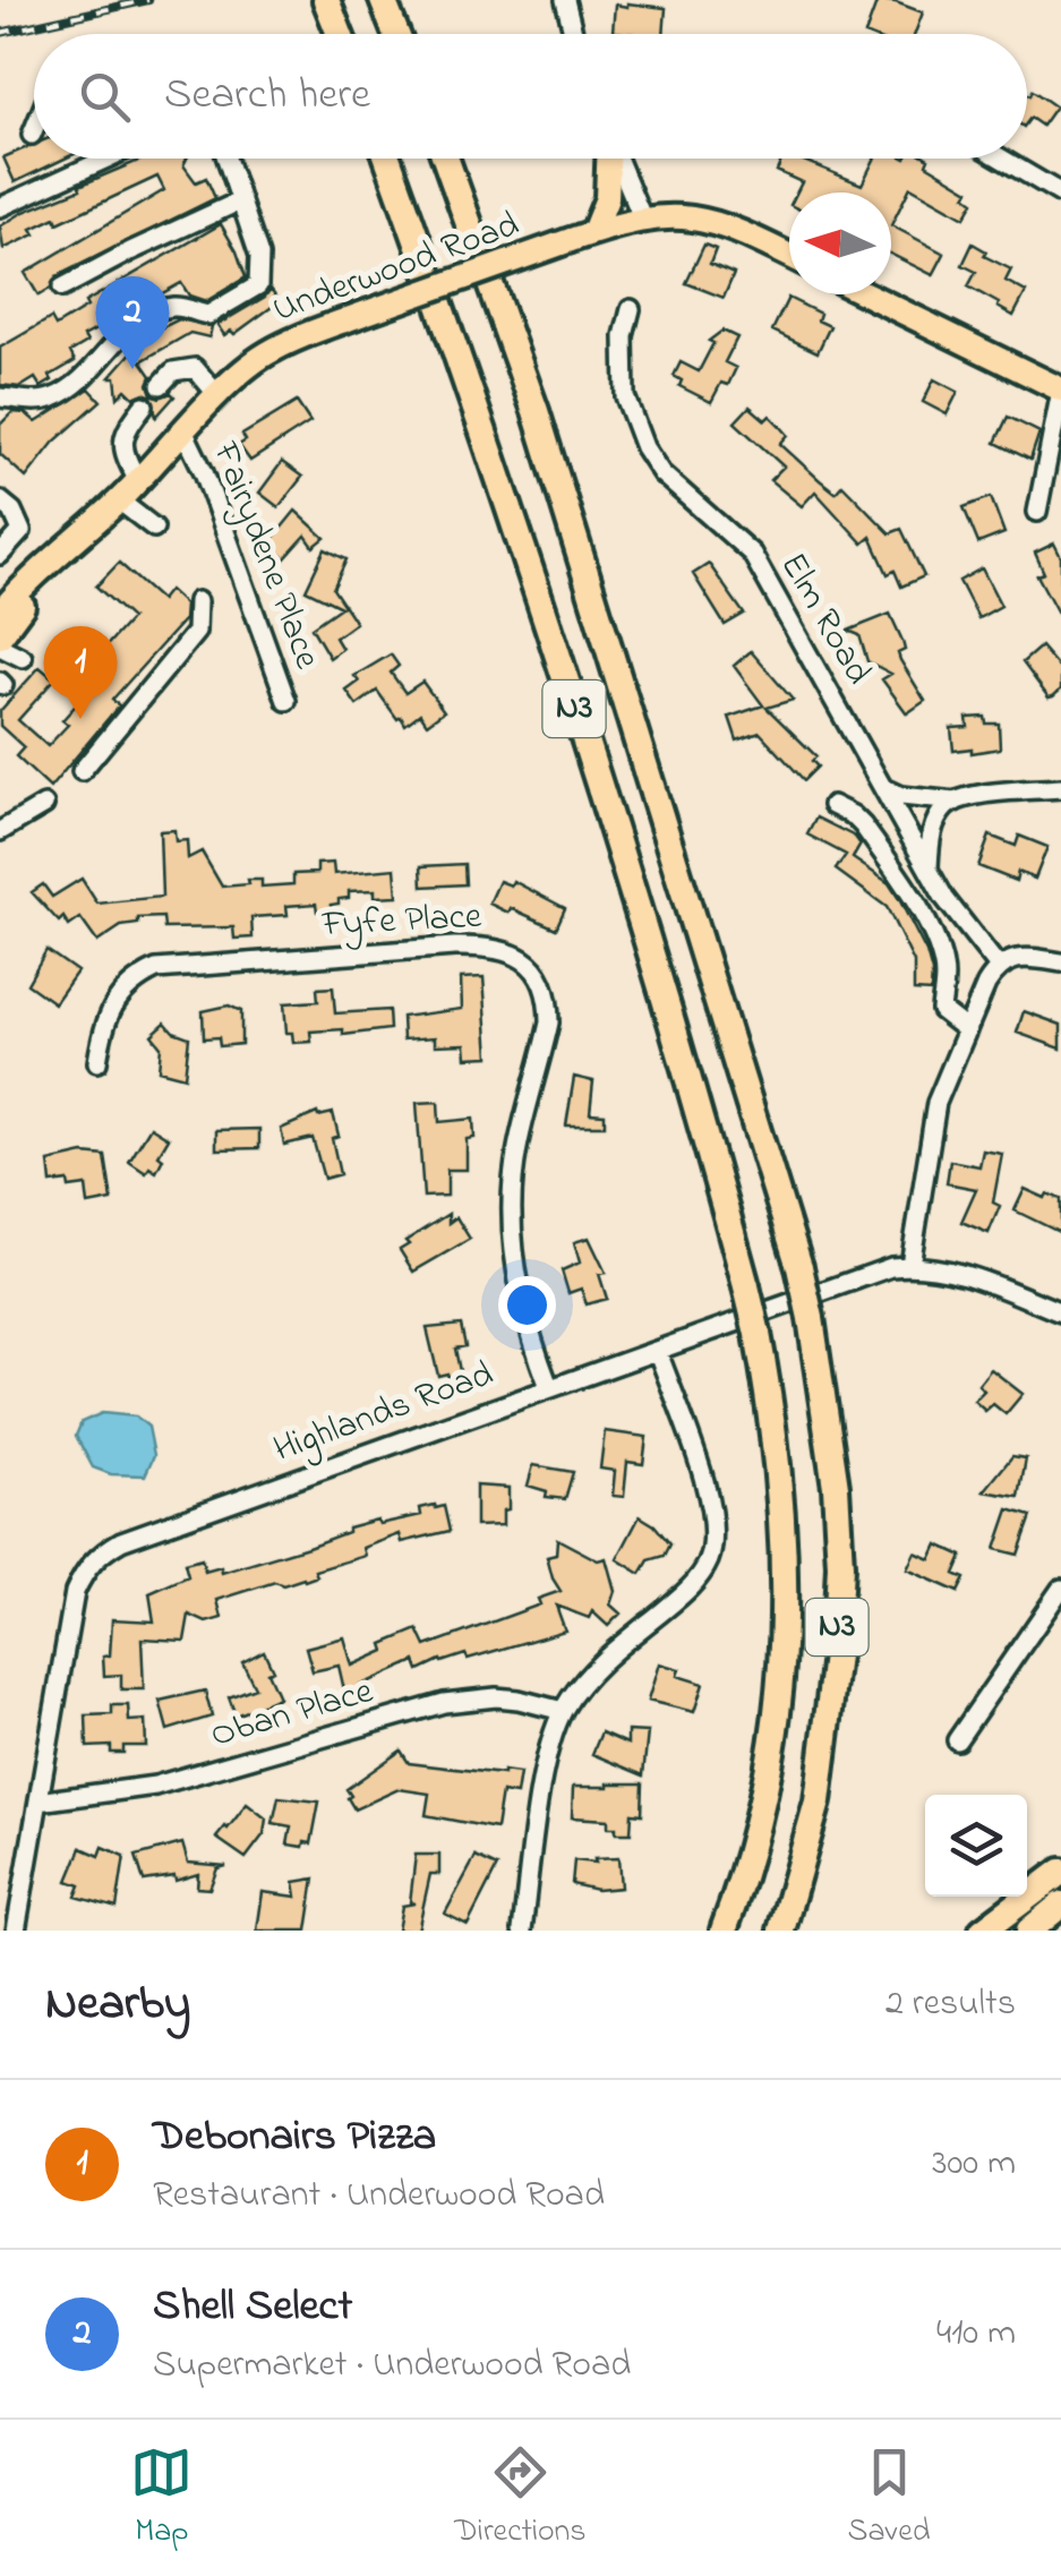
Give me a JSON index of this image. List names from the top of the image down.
{
  "streets": {
    "highway": ["N3"],
    "main road": ["Underwood Road"],
    "street": [
      "Fairydene Place",
      "Elm Road",
      "Fyfe Place",
      "Highlands Road",
      "Oban Place"
    ]
  },
  "crossings": [
    ["Underwood Road", "Fairydene Place"],
    ["Fyfe Place", "Highlands Road"],
    ["Highlands Road", "Oban Place"]
  ],
  "north": "left",
  "page": {
    "search": "Search here",
    "pins": ["2", "1"],
    "heading": ["Nearby", "2 results"],
    "list": [
      {
        "mark": "1",
        "name": "Debonairs Pizza",
        "note": "Restaurant · Underwood Road",
        "value": "300 m"
      },
      {
        "mark": "2",
        "name": "Shell Select",
        "note": "Supermarket · Underwood Road",
        "value": "410 m"
      }
    ],
    "nav": ["Map", "Directions", "Saved"]
  }
}
